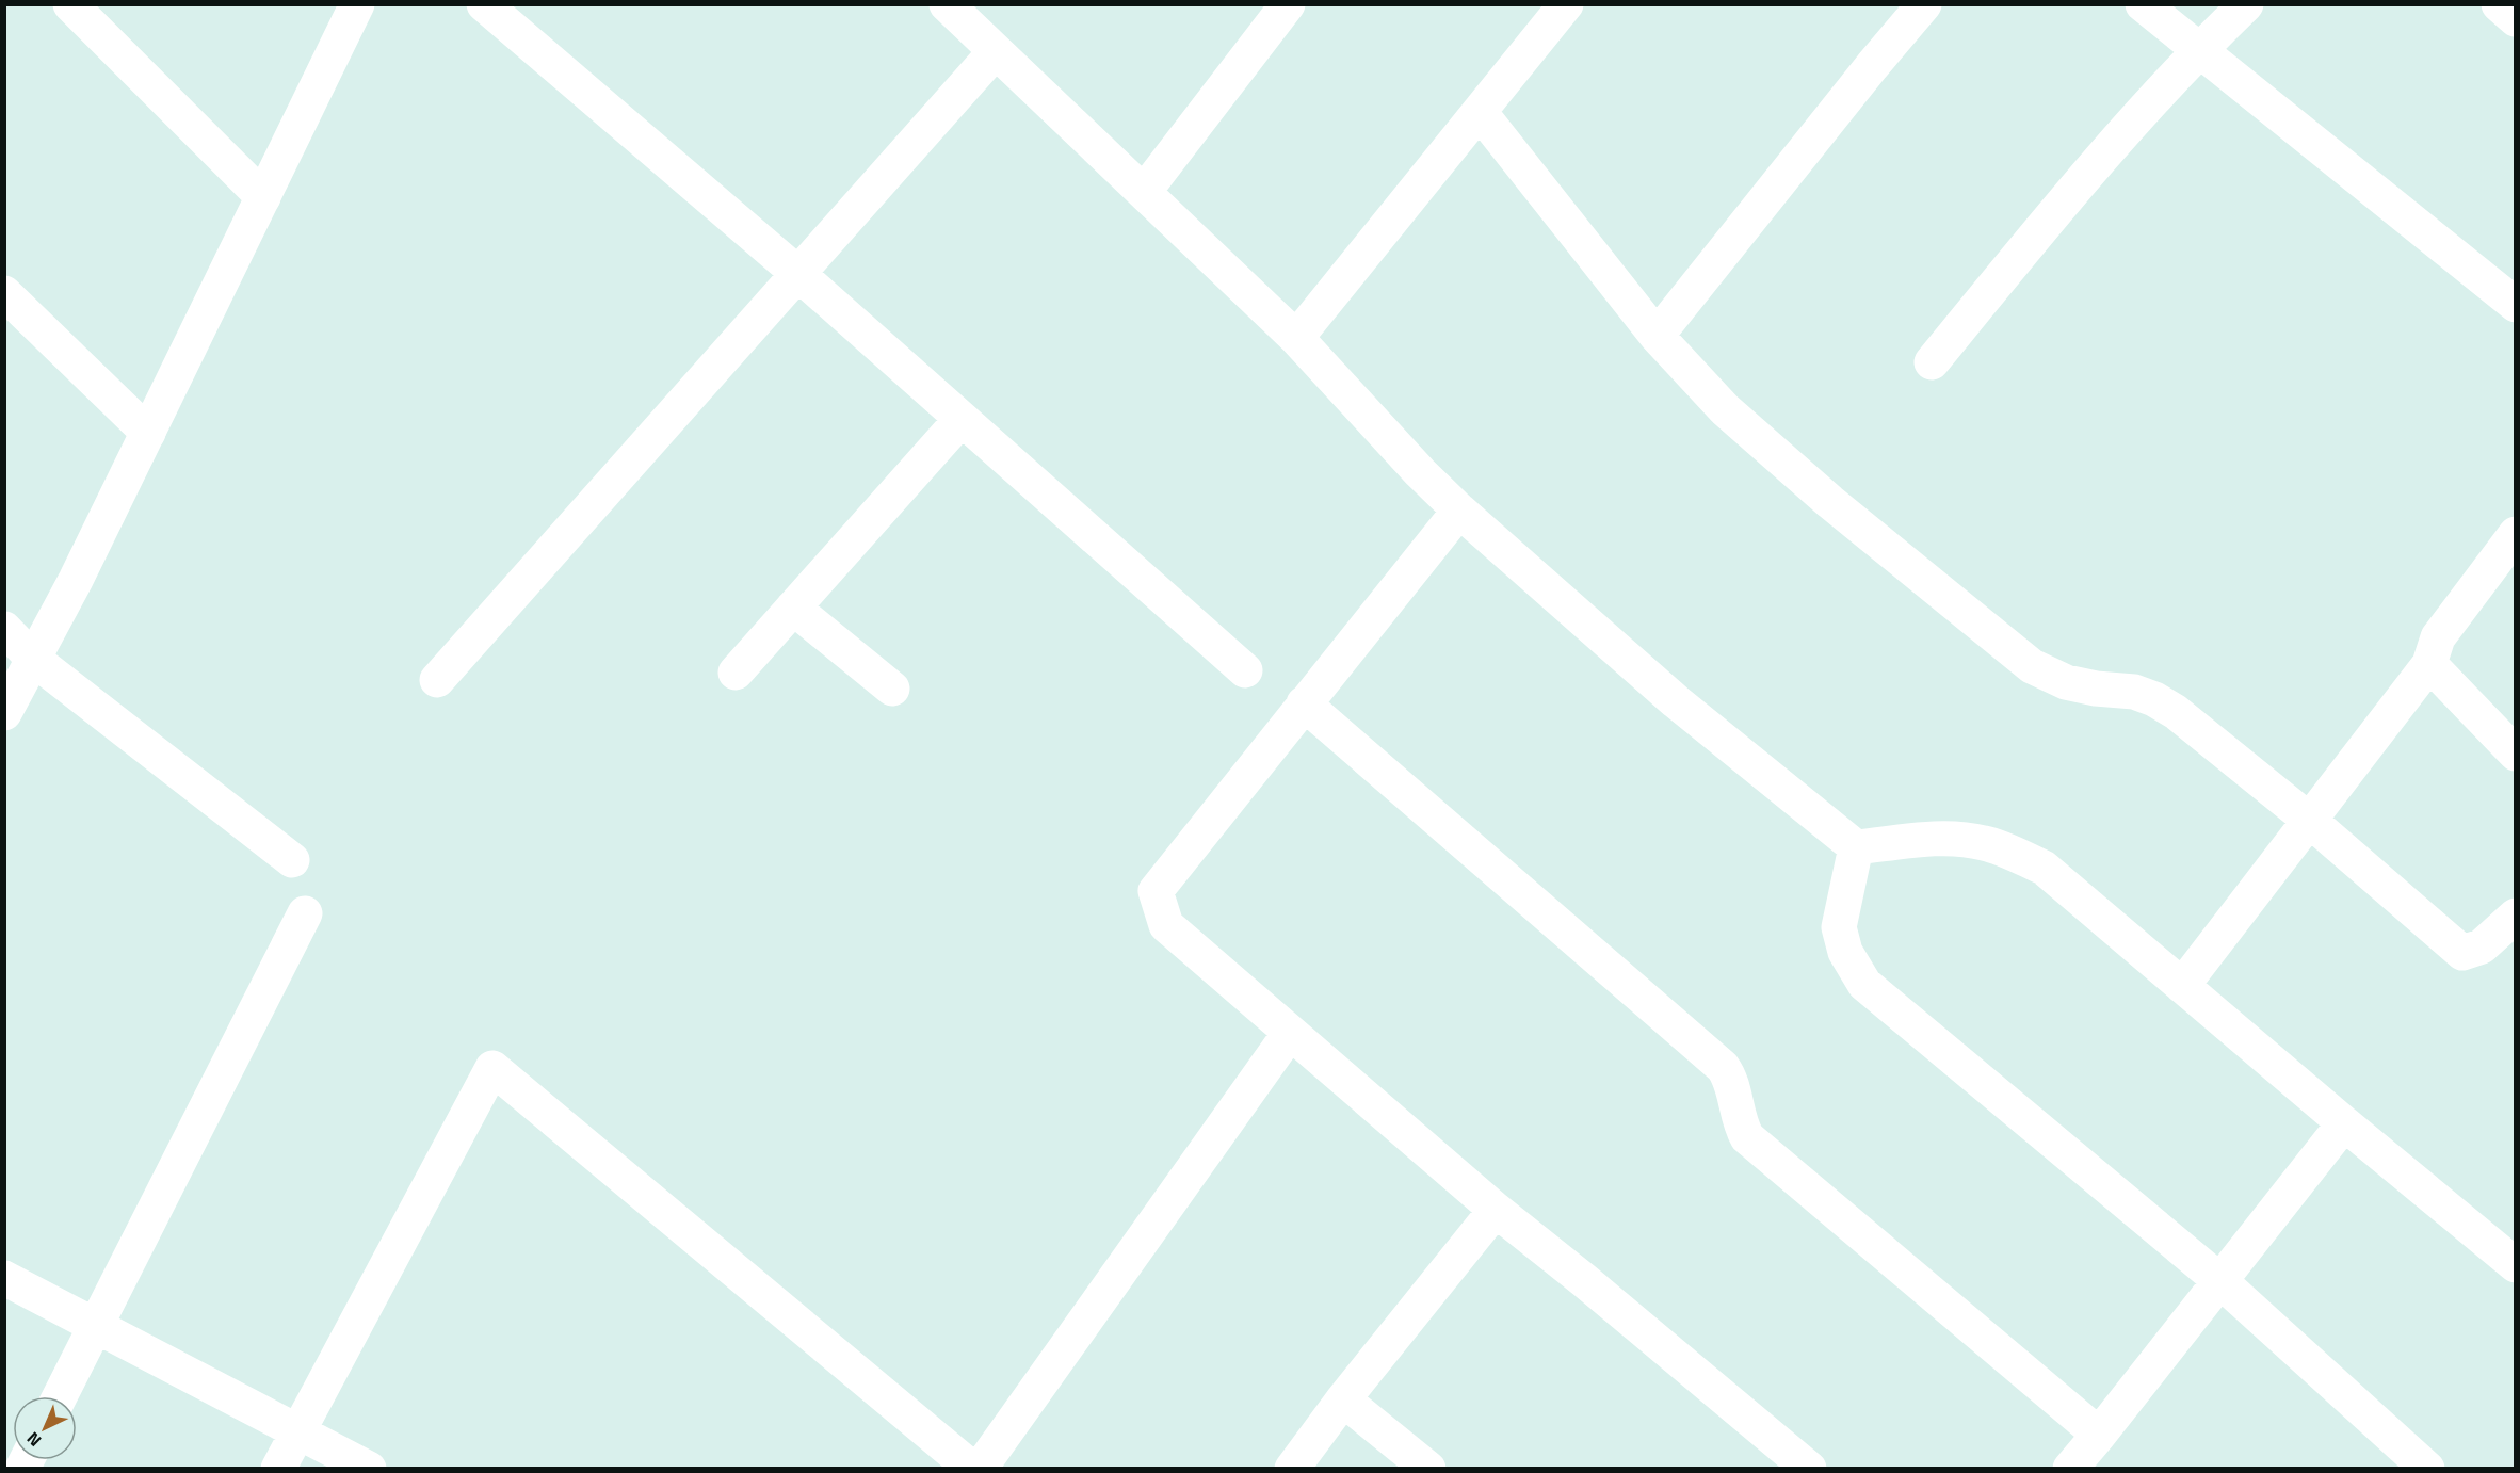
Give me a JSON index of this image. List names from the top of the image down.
{
  "north": "bottom left"
}
